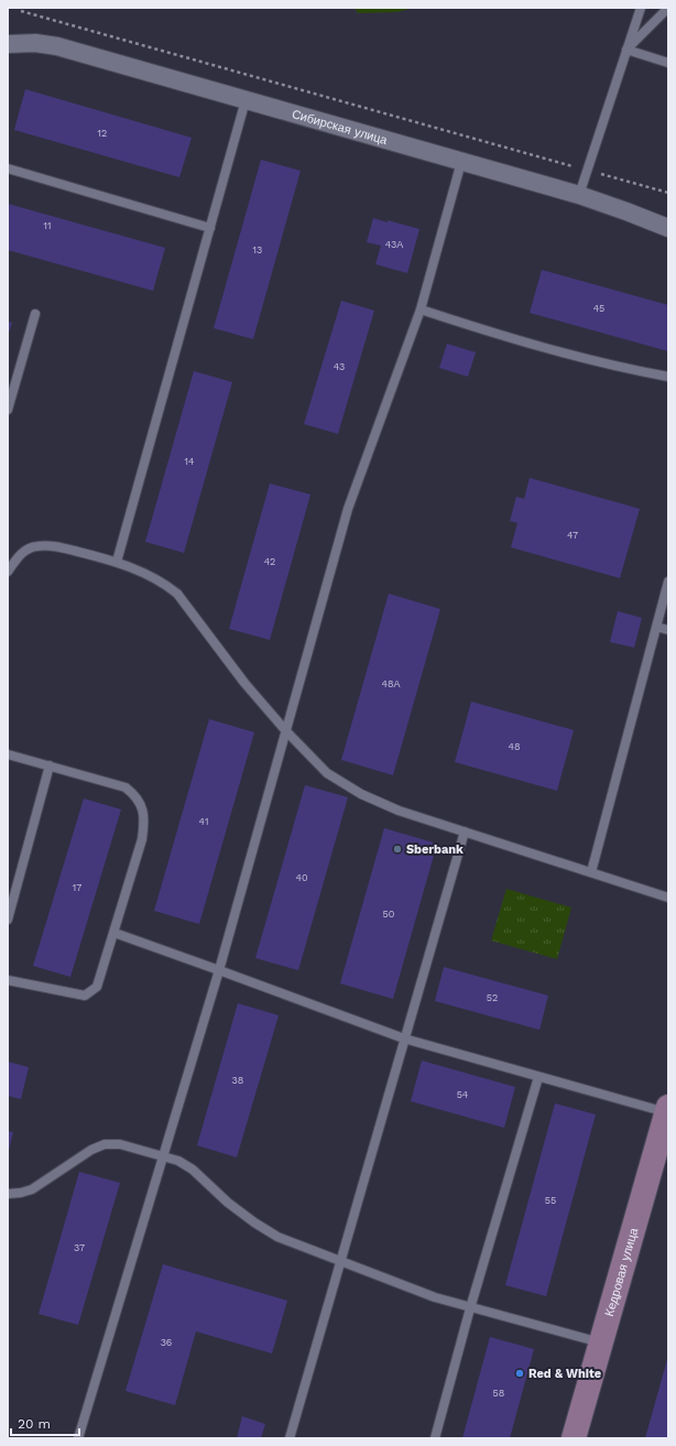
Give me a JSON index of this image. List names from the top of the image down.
{
  "streets": {
    "street": ["Сибирская улица", "Кедровая улица"]
  },
  "places": ["Sberbank", "Red & White"],
  "house_numbers": [
    "12",
    "11",
    "43А",
    "13",
    "45",
    "43",
    "14",
    "47",
    "42",
    "48А",
    "48",
    "41",
    "40",
    "17",
    "50",
    "52",
    "38",
    "54",
    "55",
    "37",
    "36",
    "58"
  ],
  "scale_bar": "20 m"
}
